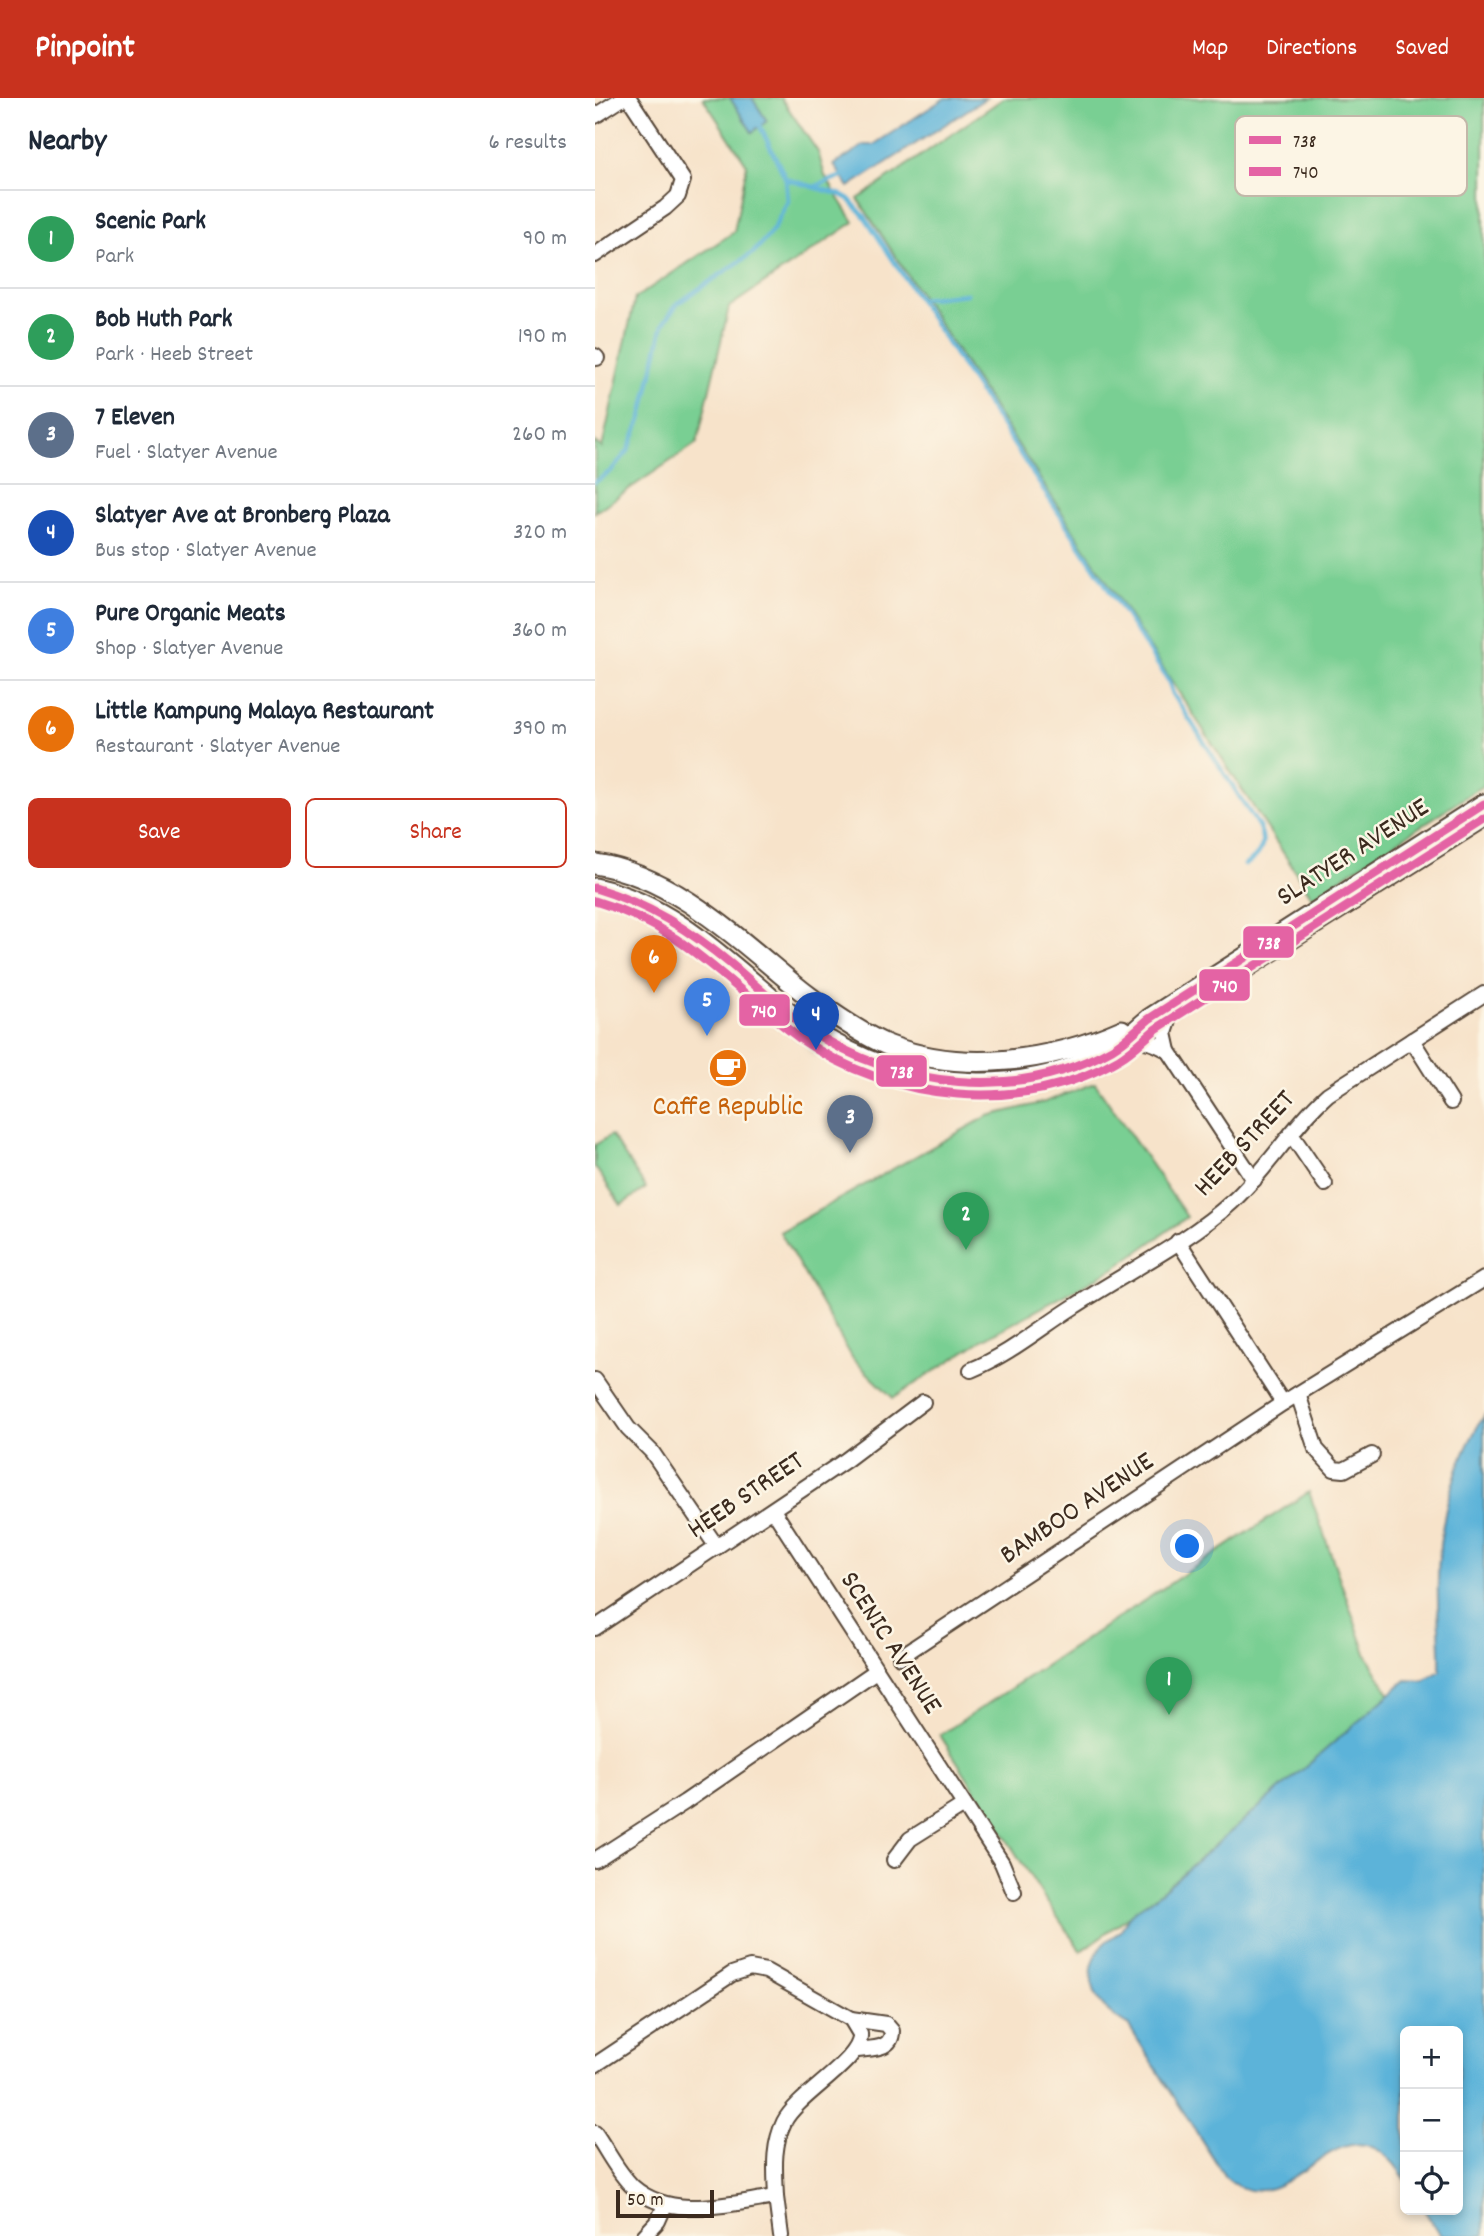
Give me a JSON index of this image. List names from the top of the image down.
{
  "streets": {
    "main road": ["SLATYER AVENUE"],
    "street": ["HEEB STREET", "BAMBOO AVENUE", "SCENIC AVENUE"]
  },
  "crossings": [
    ["HEEB STREET", "SCENIC AVENUE"]
  ],
  "places": {
    "cafe": ["Caffe Republic"]
  },
  "lines": ["transit line 738", "transit line 740"],
  "legend": ["738", "740"],
  "scale_bar": "50 m",
  "page": {
    "header": "Pinpoint",
    "nav": ["Map", "Directions", "Saved"],
    "heading": ["Nearby", "6 results"],
    "list": [
      {
        "mark": "1",
        "name": "Scenic Park",
        "note": "Park",
        "value": "90 m"
      },
      {
        "mark": "2",
        "name": "Bob Huth Park",
        "note": "Park · Heeb Street",
        "value": "190 m"
      },
      {
        "mark": "3",
        "name": "7 Eleven",
        "note": "Fuel · Slatyer Avenue",
        "value": "260 m"
      },
      {
        "mark": "4",
        "name": "Slatyer Ave at Bronberg Plaza",
        "note": "Bus stop · Slatyer Avenue",
        "value": "320 m"
      },
      {
        "mark": "5",
        "name": "Pure Organic Meats",
        "note": "Shop · Slatyer Avenue",
        "value": "360 m"
      },
      {
        "mark": "6",
        "name": "Little Kampung Malaya Restaurant",
        "note": "Restaurant · Slatyer Avenue",
        "value": "390 m"
      }
    ],
    "buttons": ["Save", "Share"],
    "pins": [
      "6",
      "5",
      "4",
      "3",
      "2",
      "1"
    ],
    "map_buttons": ["+", "−"],
    "scale": "50 m"
  }
}
